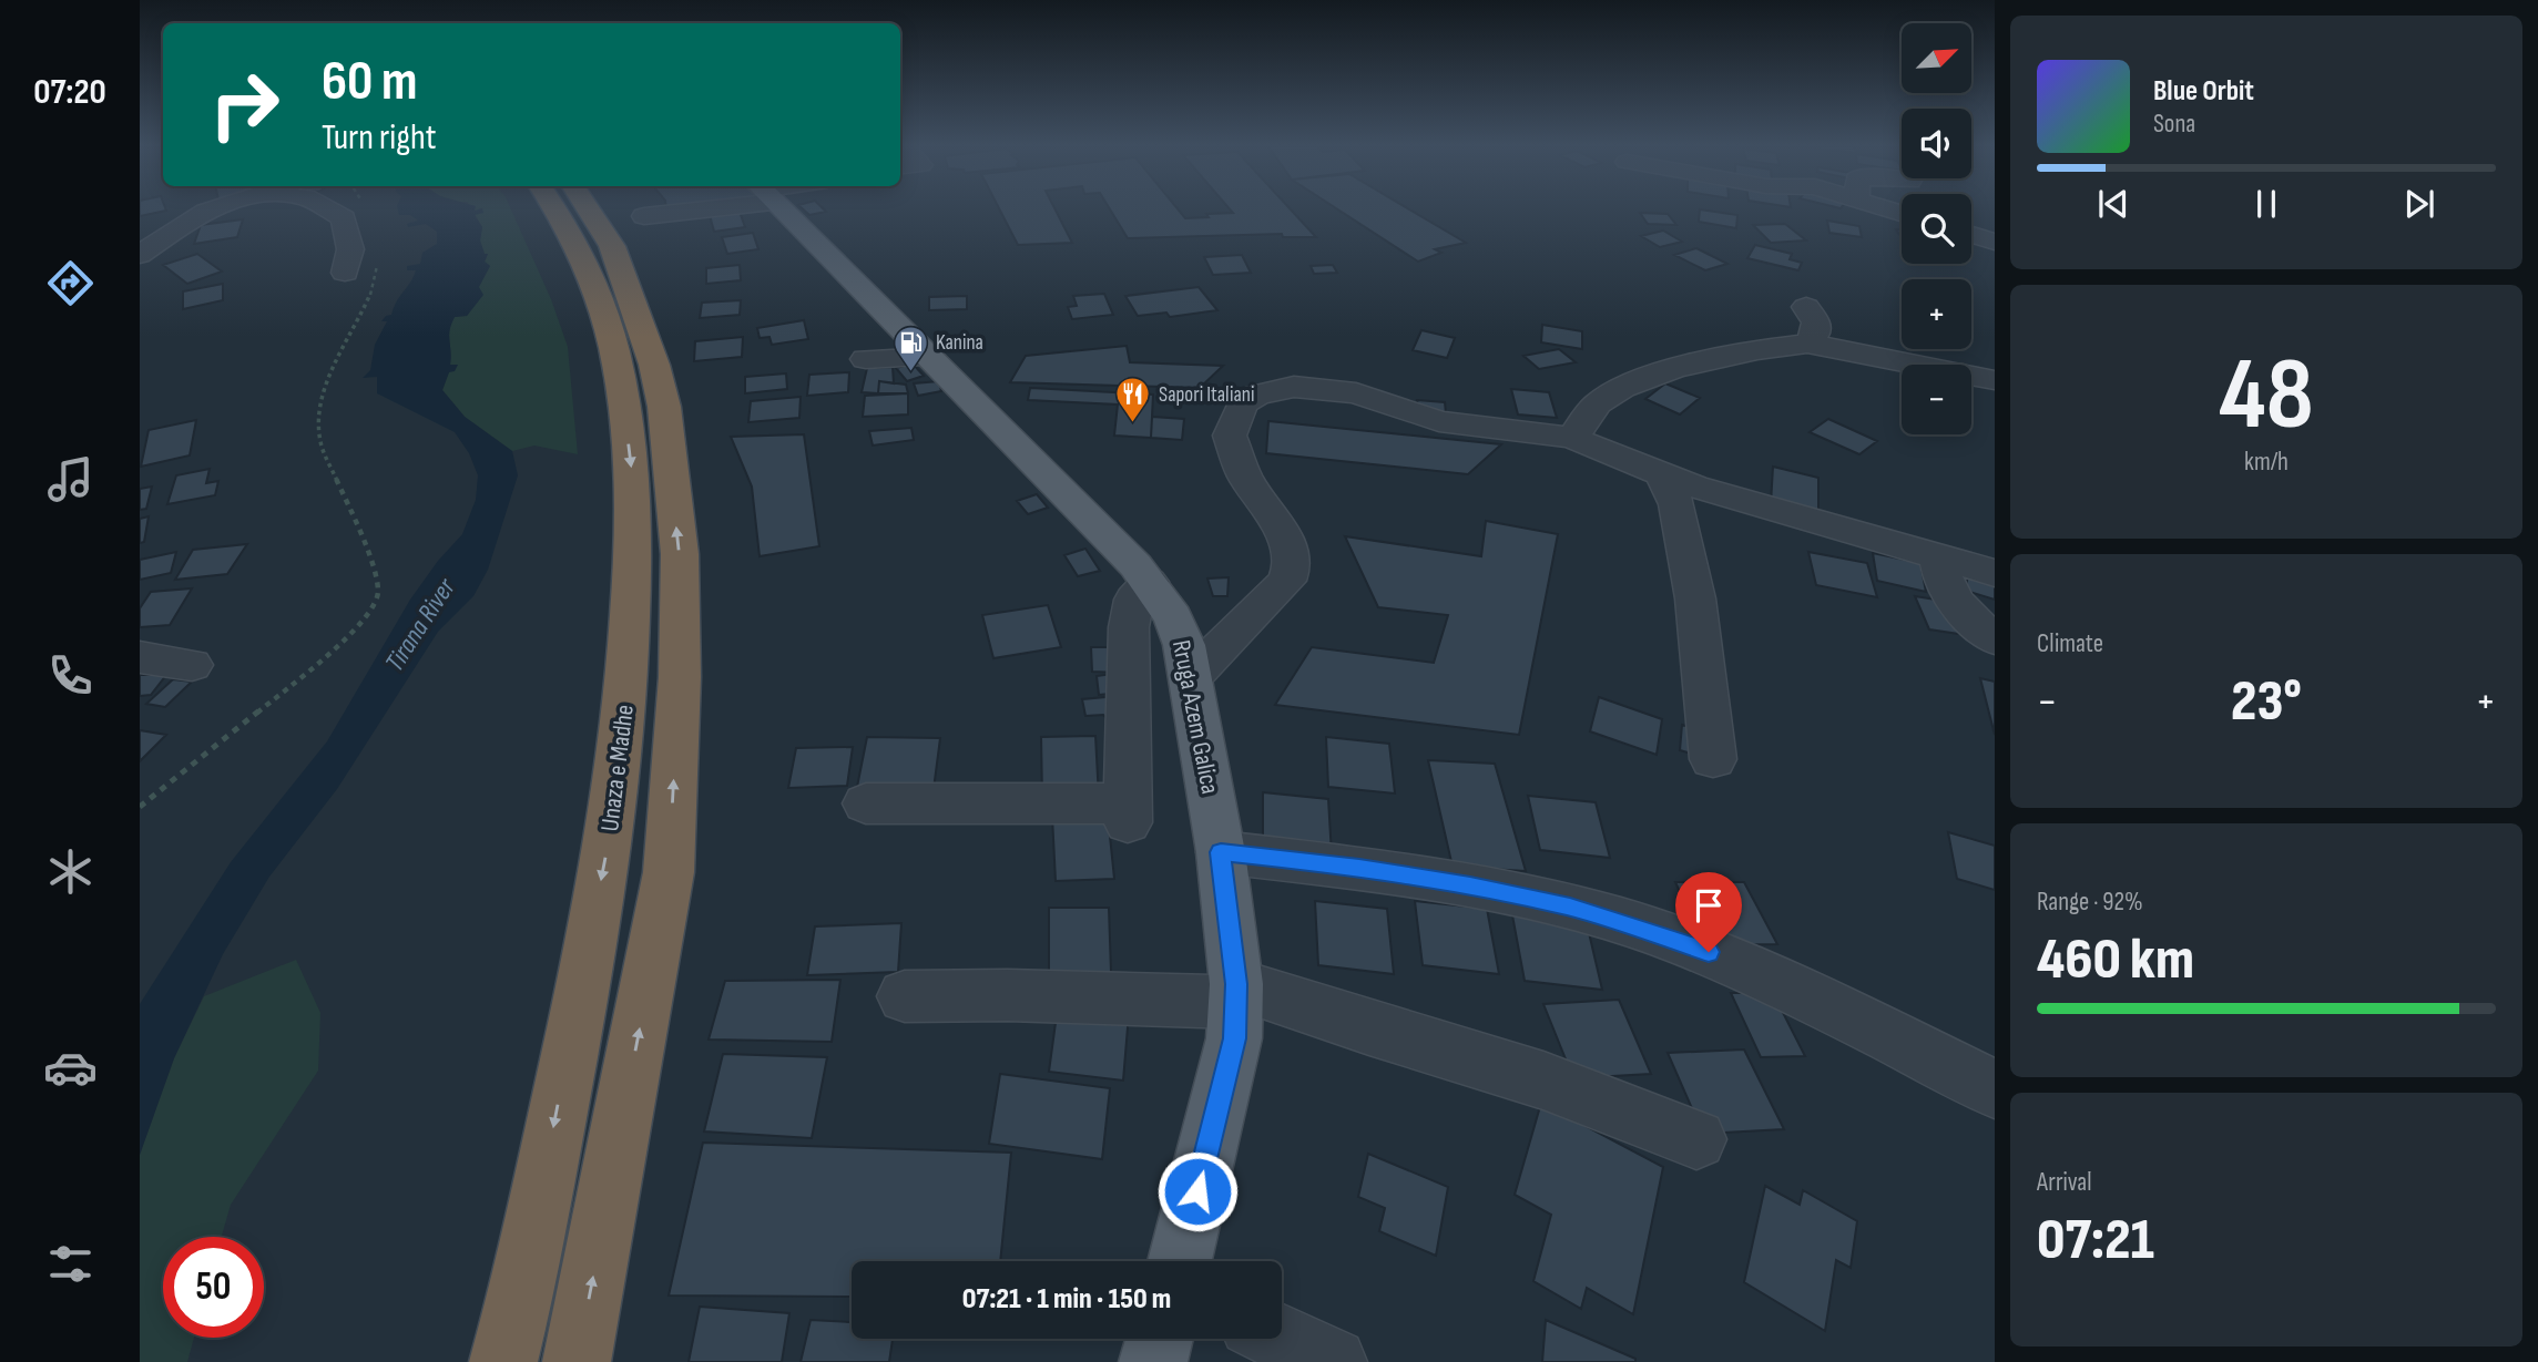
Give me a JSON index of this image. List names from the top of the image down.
{
  "streets": {
    "highway": ["Unaza e Madhe"],
    "main road": ["Rruga Azem Galica"]
  },
  "water": ["Tirana River"],
  "places": {
    "fuel station": ["Kanina"],
    "restaurant": ["Sapori Italiani"]
  },
  "north": "top right",
  "page": {
    "tabs": "07:20",
    "map_buttons": ["+", "−"],
    "turn": ["60 m", "Turn right"],
    "song": ["Blue Orbit", "Sona"],
    "tile": [
      ["48", "km/h"],
      "Climate",
      ["Range · 92%", "460 km"],
      ["Arrival", "07:21"]
    ],
    "heat": ["−", "23°", "+"],
    "limit": "50",
    "trip": "07:21 · 1 min · 150 m"
  }
}
